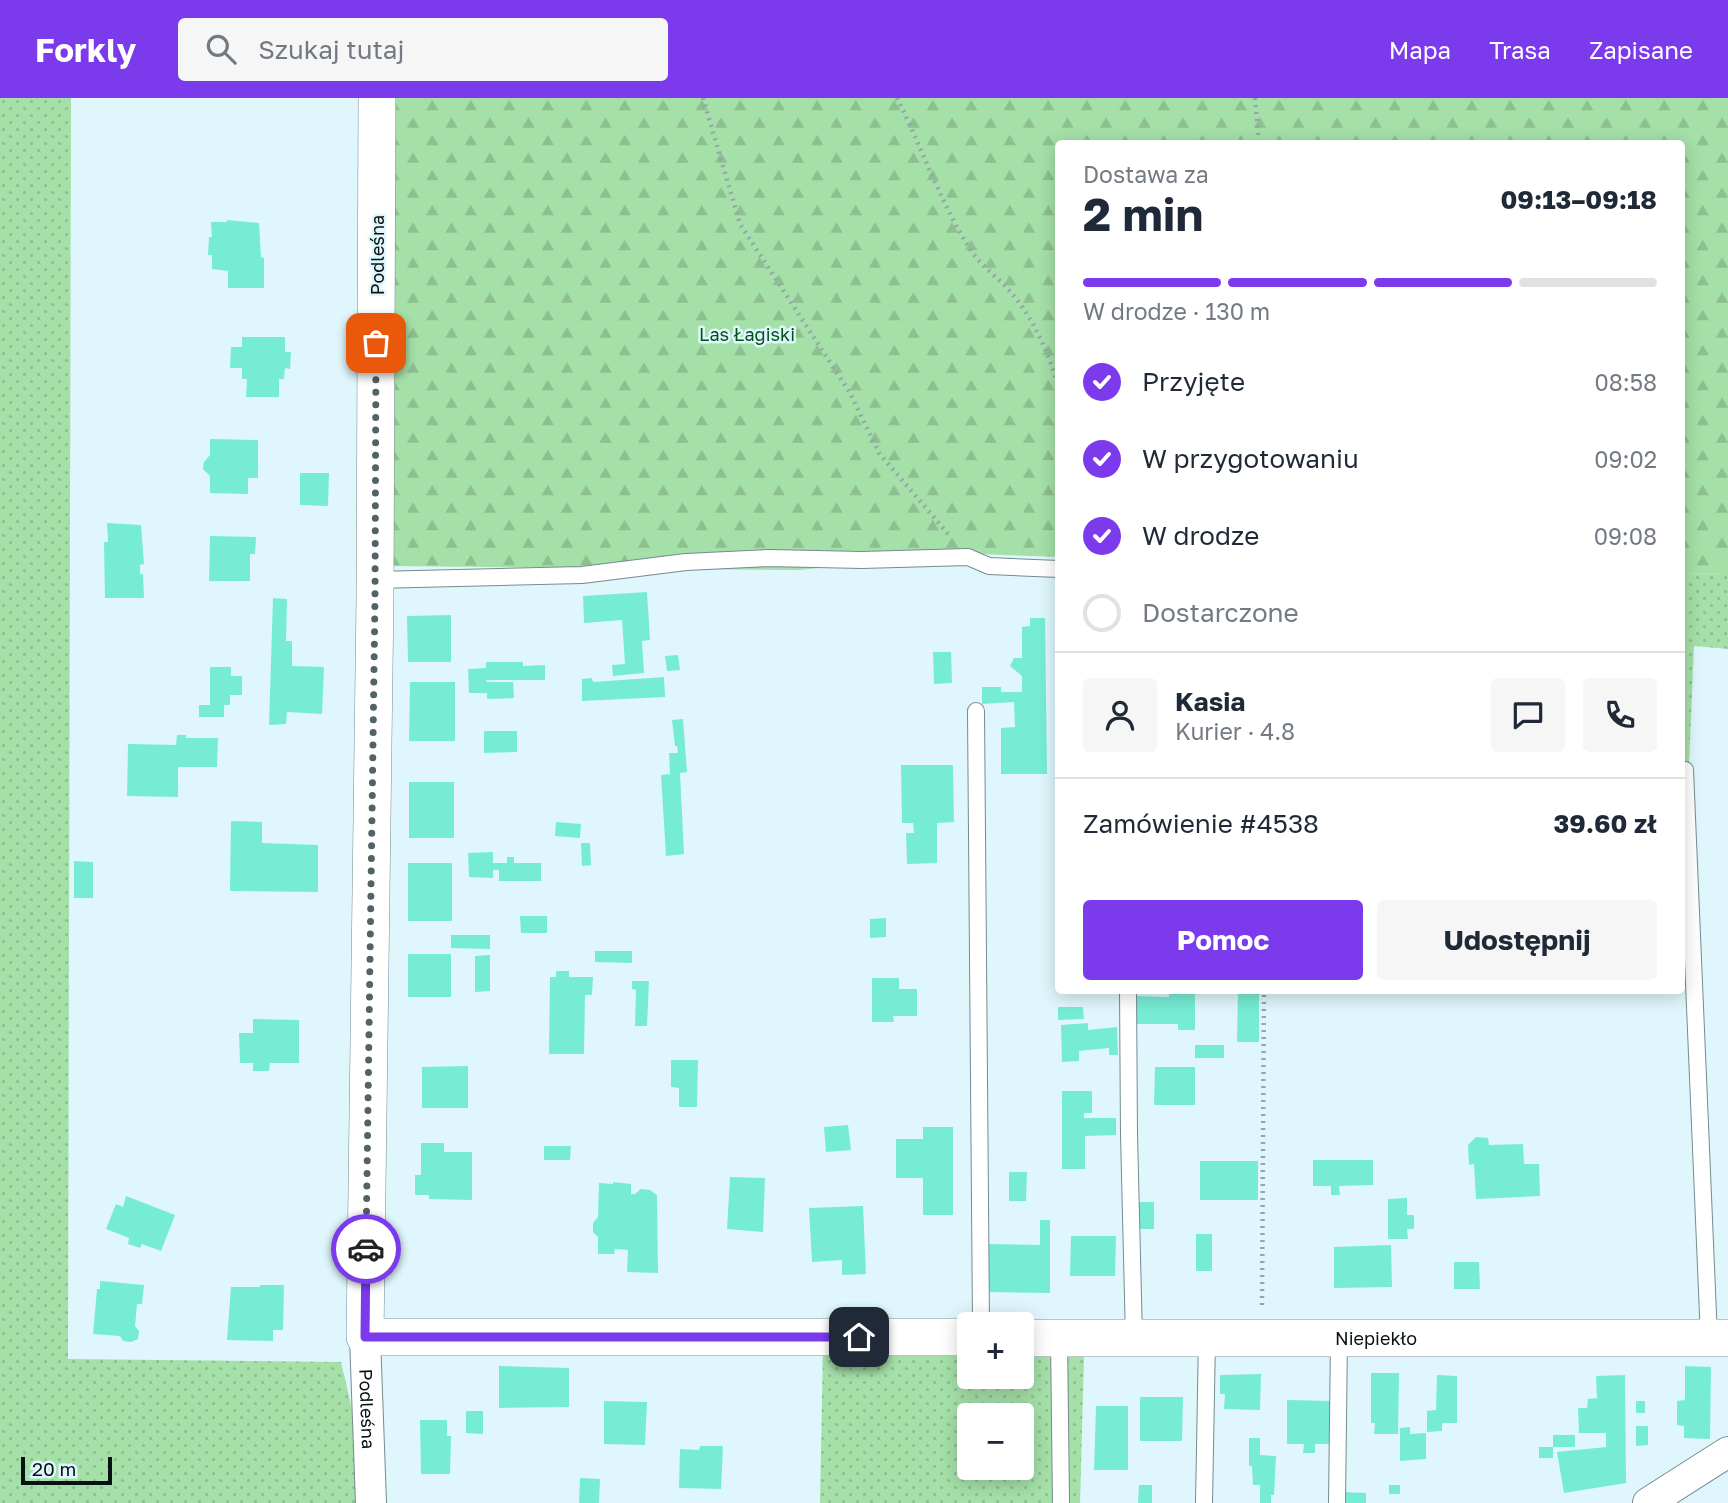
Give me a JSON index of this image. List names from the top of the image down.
{
  "streets": {
    "street": ["Podleśna", "Niepiekło"]
  },
  "parks": ["Las Łagiski"],
  "scale_bar": "20 m",
  "page": {
    "header": "Forkly",
    "search": "Szukaj tutaj",
    "nav": ["Mapa", "Trasa", "Zapisane"],
    "heading": ["2 min", "Dostawa za", "09:13–09:18"],
    "panel": [
      "Kasia",
      "Kurier · 4.8",
      "Zamówienie #4538",
      "39.60 zł"
    ],
    "bar": "W drodze · 130 m",
    "list": [
      ["Przyjęte", "08:58"],
      ["W przygotowaniu", "09:02"],
      ["W drodze", "09:08"],
      "Dostarczone"
    ],
    "buttons": ["Pomoc", "Udostępnij"],
    "map_buttons": ["+", "−"],
    "scale": "20 m"
  }
}
